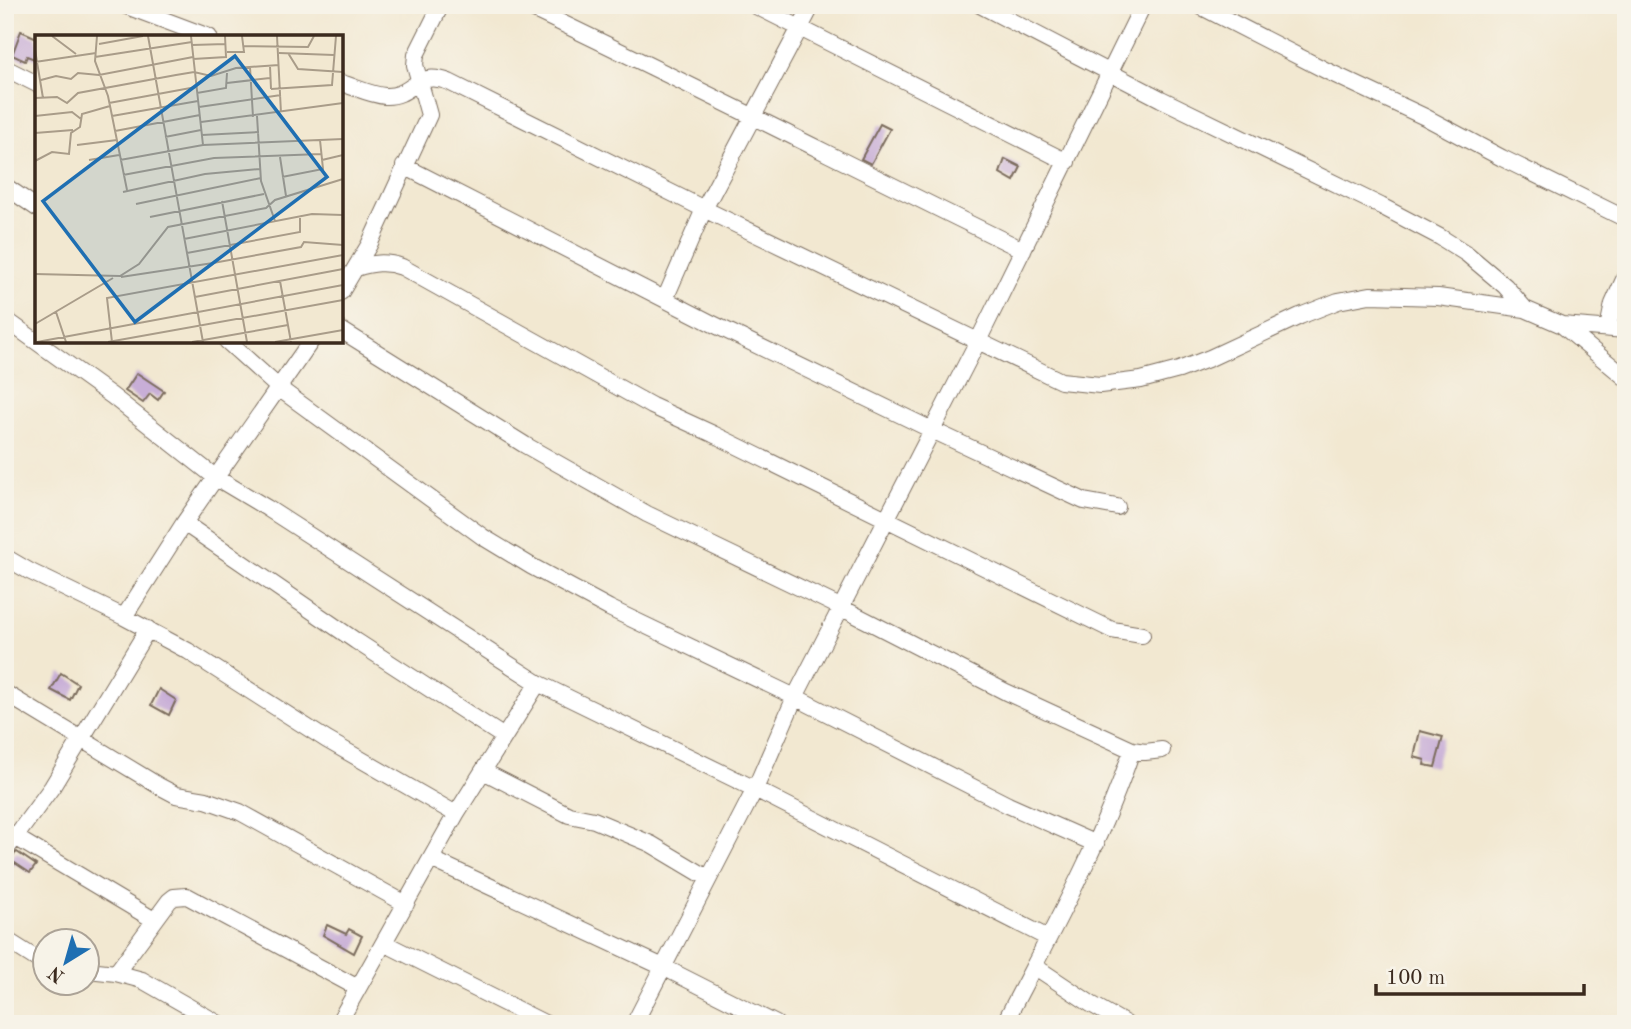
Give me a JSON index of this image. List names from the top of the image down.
{
  "scale_bar": "100 m",
  "north": "bottom left"
}
